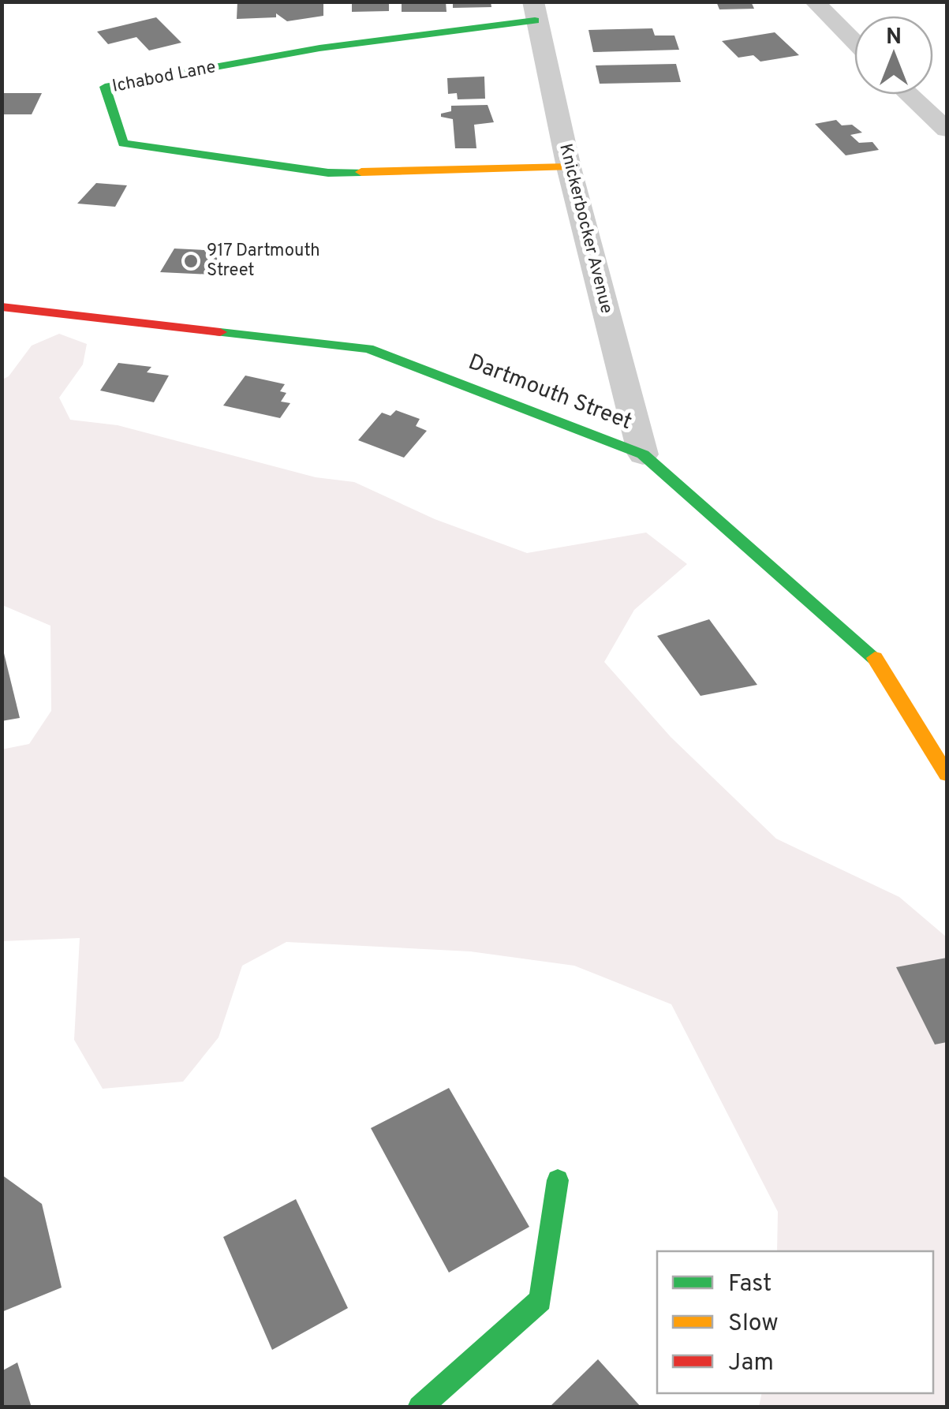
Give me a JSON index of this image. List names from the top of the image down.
{
  "streets": {
    "street": ["Ichabod Lane", "Knickerbocker Avenue", "Dartmouth Street"]
  },
  "crossings": [
    ["Ichabod Lane", "Knickerbocker Avenue"],
    ["Knickerbocker Avenue", "Dartmouth Street"]
  ],
  "places": ["917 Dartmouth Street"],
  "legend": ["Fast", "Slow", "Jam"],
  "north": "top"
}
